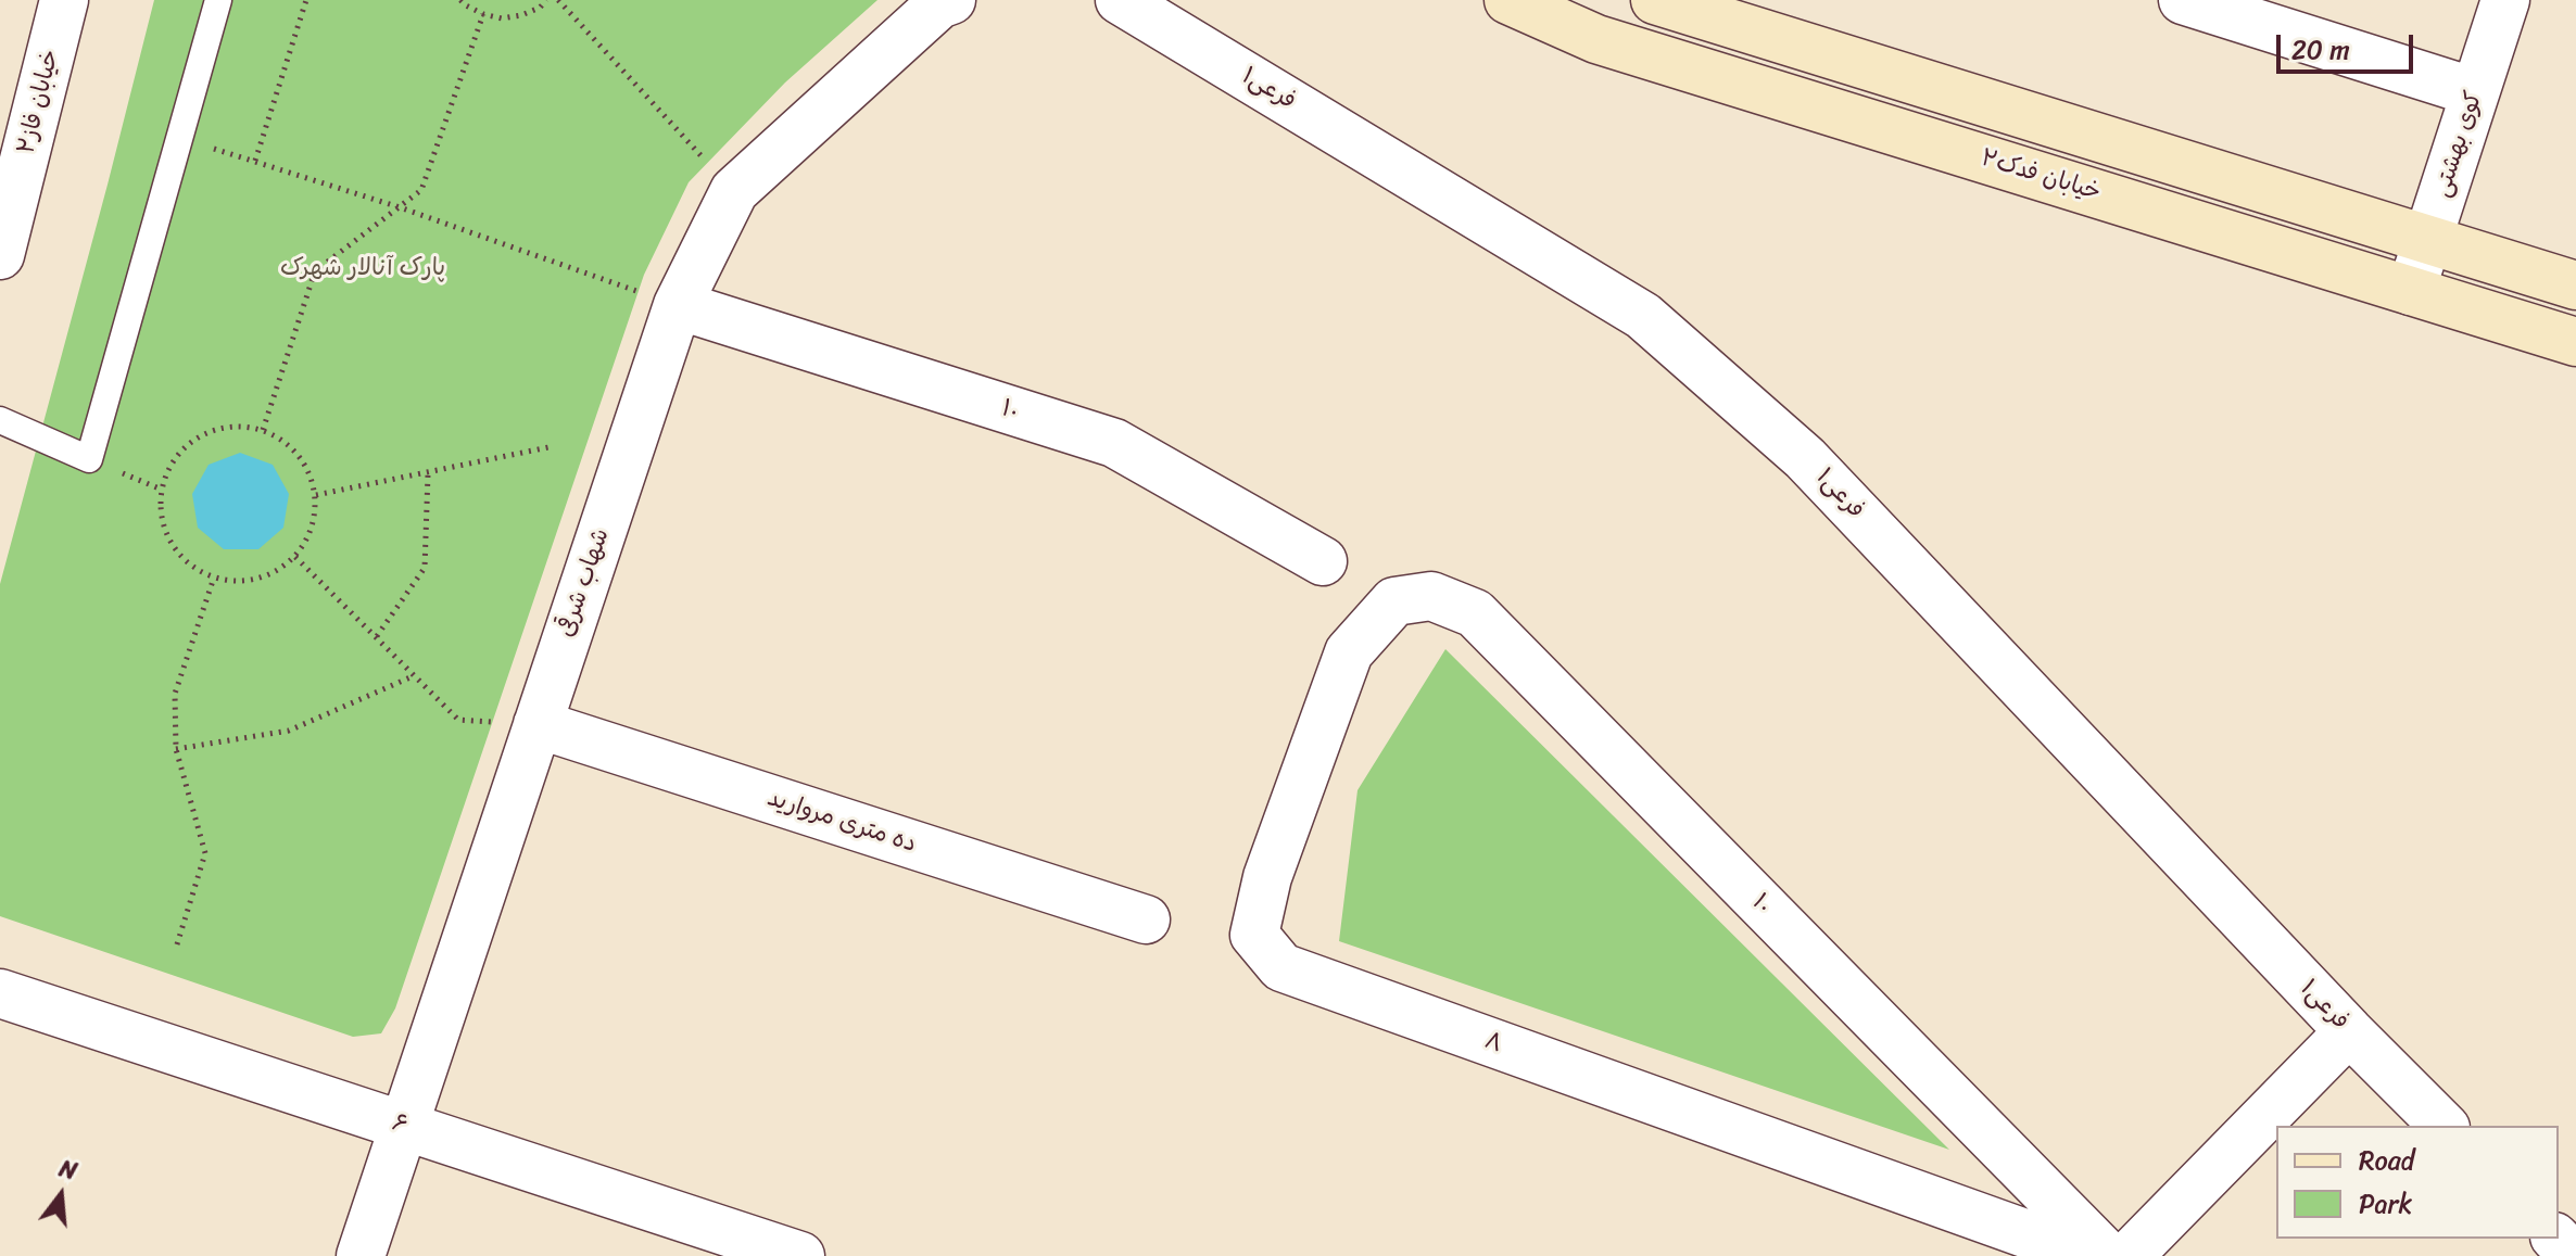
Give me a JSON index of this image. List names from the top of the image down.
{
  "streets": {
    "street": [
      "فرعی۱",
      "خیابان فاز۲",
      "کوی بهشتی",
      "خیابان فدک۲",
      "۱۰",
      "شهاب شرقی",
      "ده متری مروارید",
      "۸",
      "۶"
    ]
  },
  "crossings": [
    ["کوی بهشتی", "خیابان فدک۲"],
    ["۱۰", "شهاب شرقی"],
    ["۱۰", "۸"],
    ["شهاب شرقی", "ده متری مروارید"],
    ["شهاب شرقی", "۶"]
  ],
  "parks": ["پارک آنالار شهرک"],
  "legend": ["Road", "Park"],
  "scale_bar": "20 m",
  "north": "top"
}
